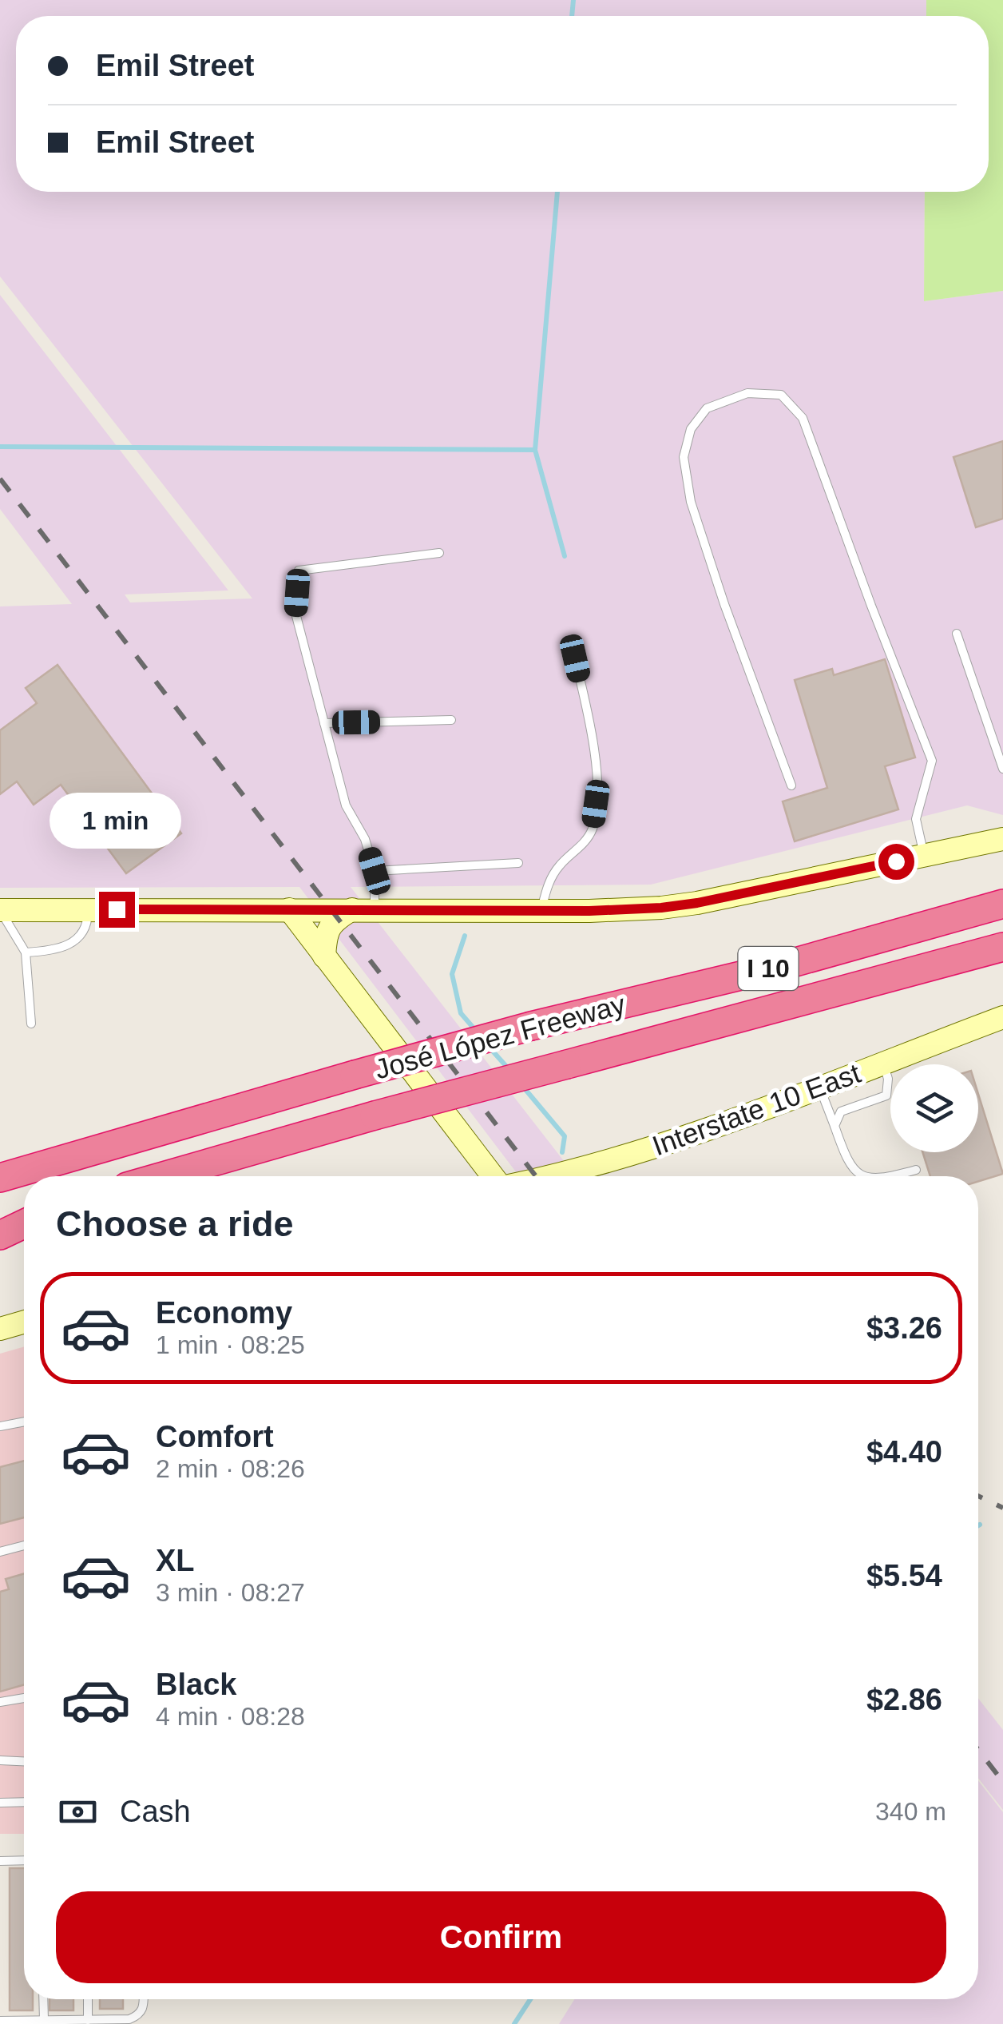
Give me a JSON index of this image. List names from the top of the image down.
{
  "streets": {
    "highway": ["I 10", "José López Freeway"],
    "main road": ["Interstate 10 East"]
  },
  "page": {
    "banner": ["Emil Street", "Emil Street"],
    "bubble": "1 min",
    "heading": "Choose a ride",
    "list": [
      {
        "name": "Economy",
        "note": "1 min · 08:25",
        "value": "$3.26"
      },
      {
        "name": "Comfort",
        "note": "2 min · 08:26",
        "value": "$4.40"
      },
      {
        "name": "XL",
        "note": "3 min · 08:27",
        "value": "$5.54"
      },
      {
        "name": "Black",
        "note": "4 min · 08:28",
        "value": "$2.86"
      }
    ],
    "pay": ["Cash", "340 m"],
    "buttons": "Confirm"
  }
}
